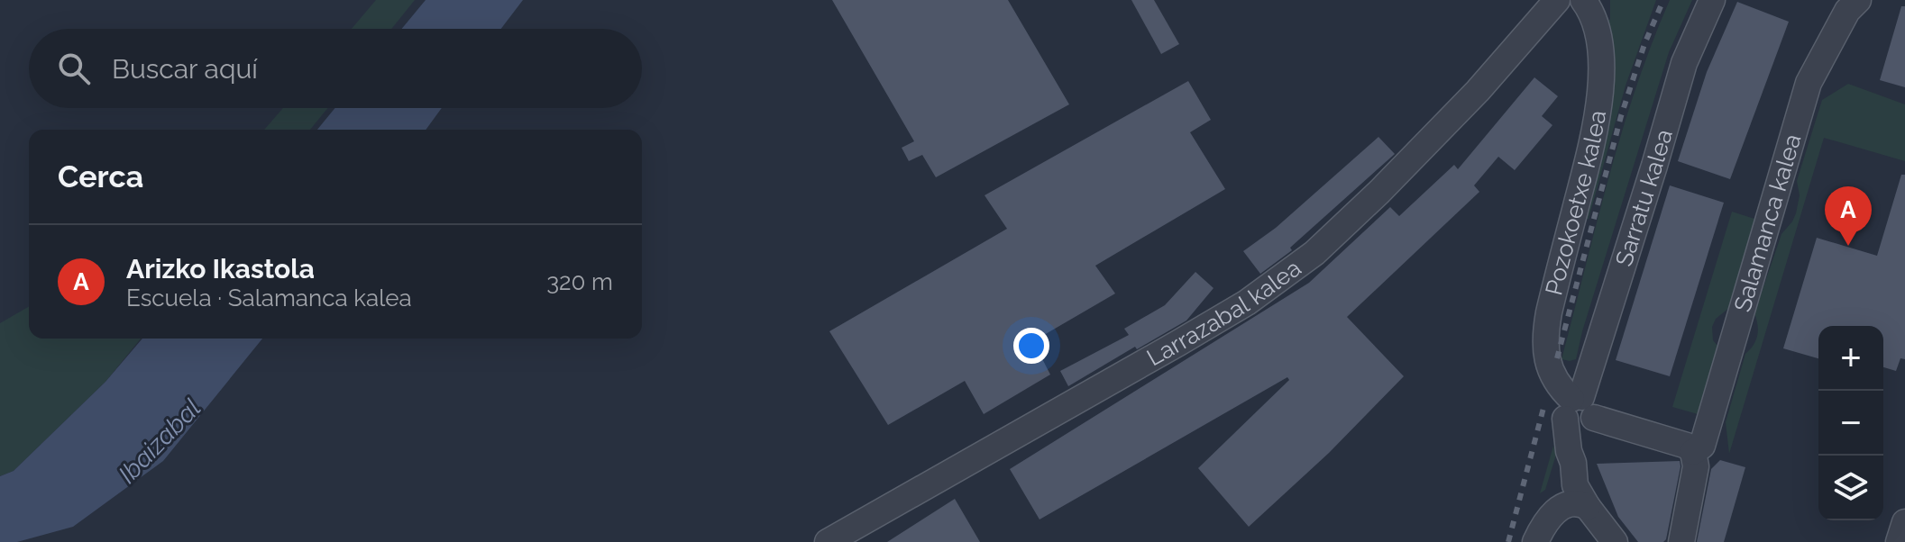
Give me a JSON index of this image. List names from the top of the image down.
{
  "streets": {
    "street": [
      "Sarratu kalea",
      "Pozokoetxe kalea",
      "Salamanca kalea",
      "Larrazabal kalea"
    ]
  },
  "crossings": [
    ["Sarratu kalea", "Pozokoetxe kalea"]
  ],
  "water": ["Ibaizabal"],
  "page": {
    "search": "Buscar aquí",
    "heading": "Cerca",
    "pins": "A",
    "list": [
      {
        "mark": "A",
        "name": "Arizko Ikastola",
        "note": "Escuela · Salamanca kalea",
        "value": "320 m"
      }
    ],
    "map_buttons": ["+", "−"]
  }
}
